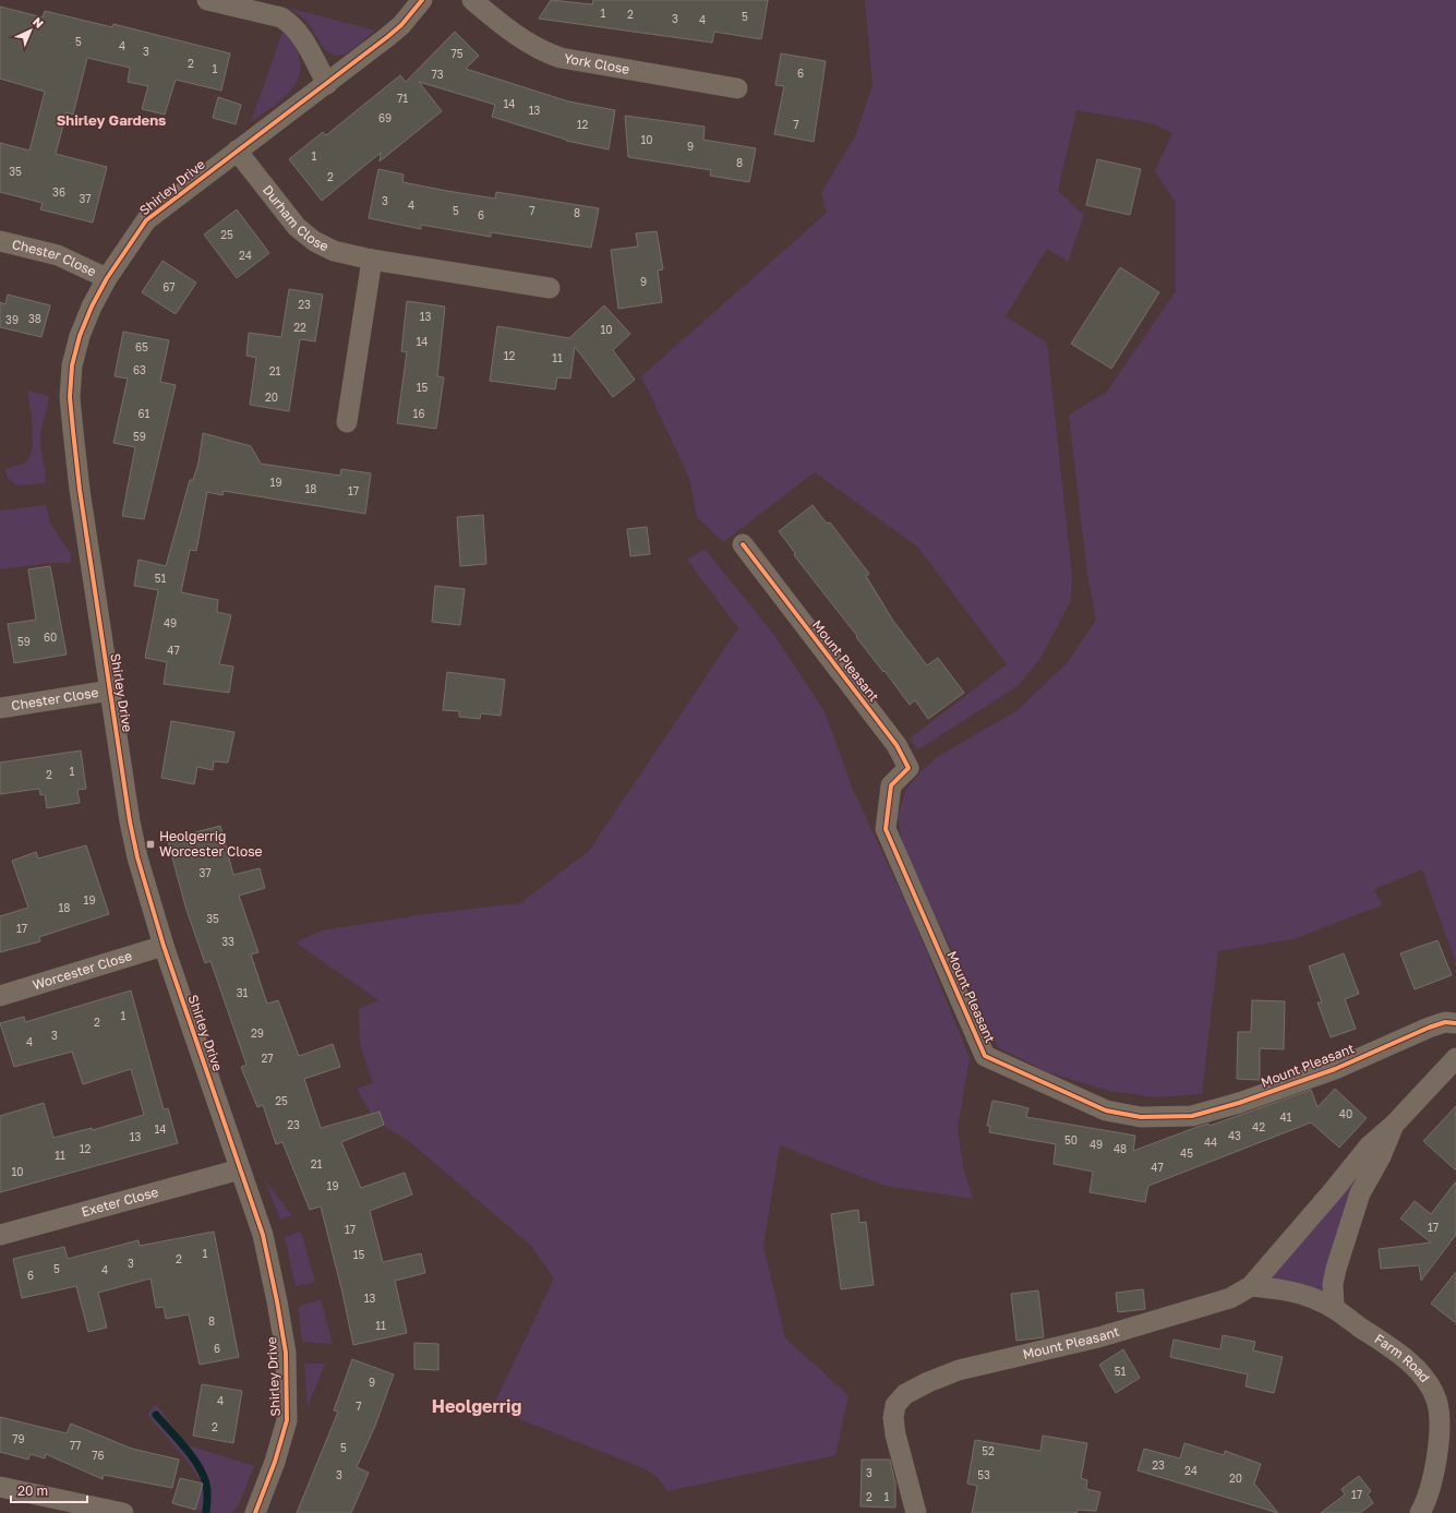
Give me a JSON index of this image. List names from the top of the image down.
{
  "streets": {
    "street": [
      "York Close",
      "Shirley Drive",
      "Durham Close",
      "Chester Close",
      "Mount Pleasant",
      "Worcester Close",
      "Exeter Close",
      "Farm Road"
    ]
  },
  "crossings": [
    ["Shirley Drive", "Durham Close"],
    ["Shirley Drive", "Chester Close"],
    ["Shirley Drive", "Worcester Close"],
    ["Shirley Drive", "Exeter Close"],
    ["Mount Pleasant", "Farm Road"]
  ],
  "districts": ["Shirley Gardens", "Heolgerrig"],
  "places": {
    "transit": ["Heolgerrig Worcester Close"]
  },
  "house_numbers": [
    "1",
    "2",
    "5",
    "3",
    "4",
    "5",
    "4",
    "3",
    "75",
    "2",
    "1",
    "6",
    "73",
    "71",
    "14",
    "13",
    "69",
    "12",
    "7",
    "10",
    "9",
    "1",
    "8",
    "35",
    "2",
    "36",
    "37",
    "3",
    "4",
    "5",
    "7",
    "8",
    "6",
    "25",
    "24",
    "9",
    "67",
    "23",
    "13",
    "38",
    "39",
    "22",
    "10",
    "14",
    "65",
    "12",
    "11",
    "63",
    "21",
    "15",
    "20",
    "61",
    "16",
    "59",
    "19",
    "18",
    "17",
    "51",
    "49",
    "60",
    "59",
    "47",
    "1",
    "2",
    "37",
    "19",
    "18",
    "35",
    "17",
    "33",
    "31",
    "1",
    "2",
    "29",
    "3",
    "4",
    "27",
    "25",
    "40",
    "41",
    "23",
    "42",
    "14",
    "43",
    "13",
    "50",
    "44",
    "49",
    "12",
    "48",
    "45",
    "11",
    "21",
    "47",
    "10",
    "19",
    "17",
    "17",
    "1",
    "15",
    "2",
    "3",
    "5",
    "4",
    "6",
    "13",
    "8",
    "11",
    "6",
    "51",
    "9",
    "4",
    "7",
    "2",
    "79",
    "77",
    "5",
    "52",
    "76",
    "23",
    "24",
    "3",
    "3",
    "53",
    "20",
    "17",
    "2",
    "1"
  ],
  "scale_bar": "20 m",
  "north": "top right"
}
